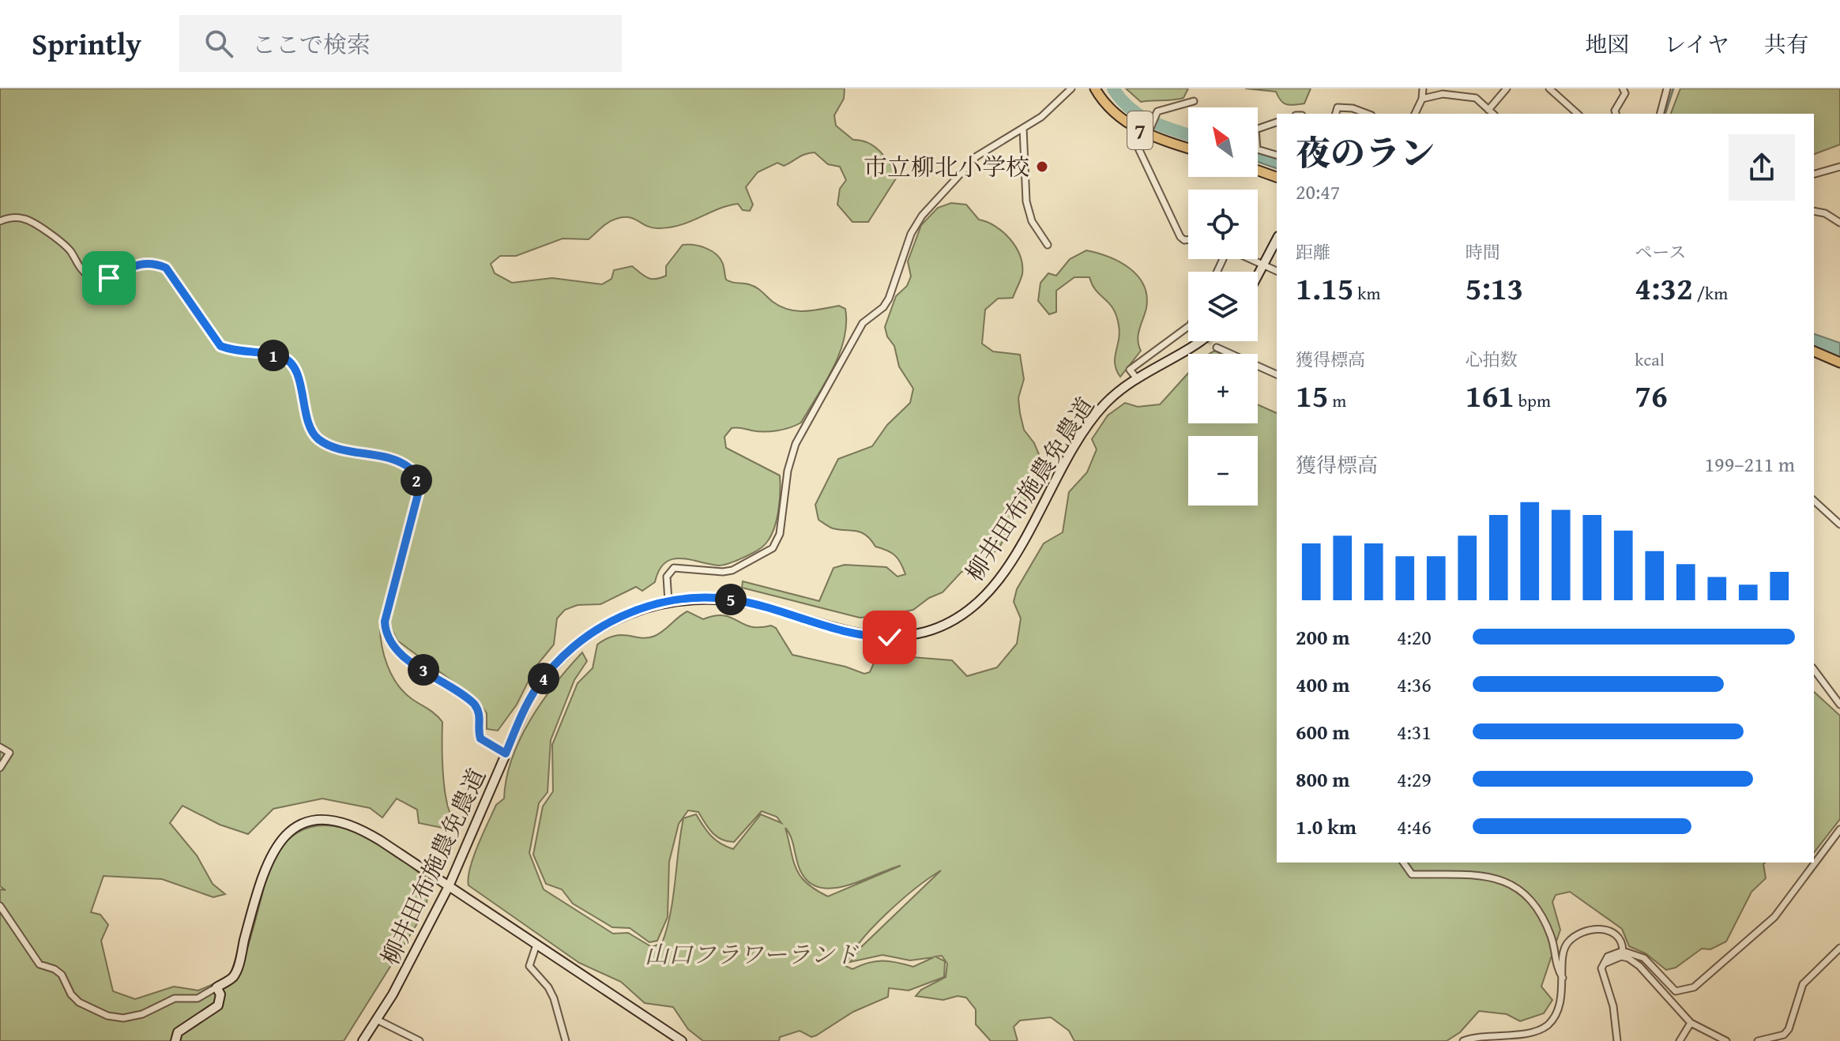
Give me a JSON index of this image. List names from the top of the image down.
{
  "streets": {
    "main road": ["7"],
    "street": ["柳井田布施農免農道"]
  },
  "parks": ["山口フラワーランド"],
  "places": ["市立柳北小学校"],
  "north": "top left",
  "page": {
    "header": "Sprintly",
    "search": "ここで検索",
    "nav": ["地図", "レイヤ", "共有"],
    "map_buttons": ["+", "−"],
    "heading": ["夜のラン", "20:47"],
    "stats": [
      ["距離", "1.15 km"],
      ["時間", "5:13"],
      ["ペース", "4:32 /km"],
      ["獲得標高", "15 m"],
      ["心拍数", "161 bpm"],
      ["kcal", "76"]
    ],
    "pins": [
      "1",
      "2",
      "5",
      "3",
      "4"
    ],
    "chart": ["獲得標高", "199–211 m"],
    "list": [
      {
        "name": "200 m",
        "note": "4:20"
      },
      {
        "name": "400 m",
        "note": "4:36"
      },
      {
        "name": "600 m",
        "note": "4:31"
      },
      {
        "name": "800 m",
        "note": "4:29"
      },
      {
        "name": "1.0 km",
        "note": "4:46"
      }
    ]
  }
}
